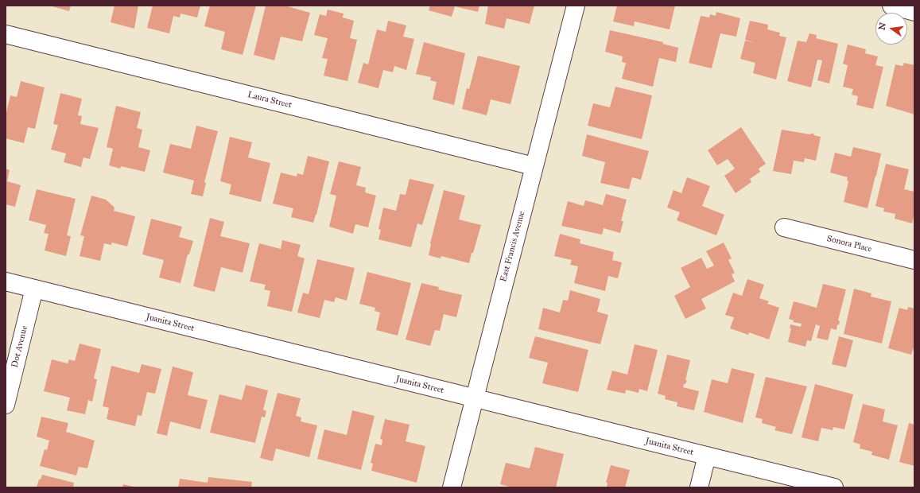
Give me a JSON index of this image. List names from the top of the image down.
{
  "streets": {
    "street": [
      "Laura Street",
      "Sonora Place",
      "East Francis Avenue",
      "Juanita Street",
      "Dot Avenue"
    ]
  },
  "crossings": [
    ["Laura Street", "East Francis Avenue"],
    ["East Francis Avenue", "Juanita Street"],
    ["Juanita Street", "Dot Avenue"]
  ],
  "north": "left"
}
